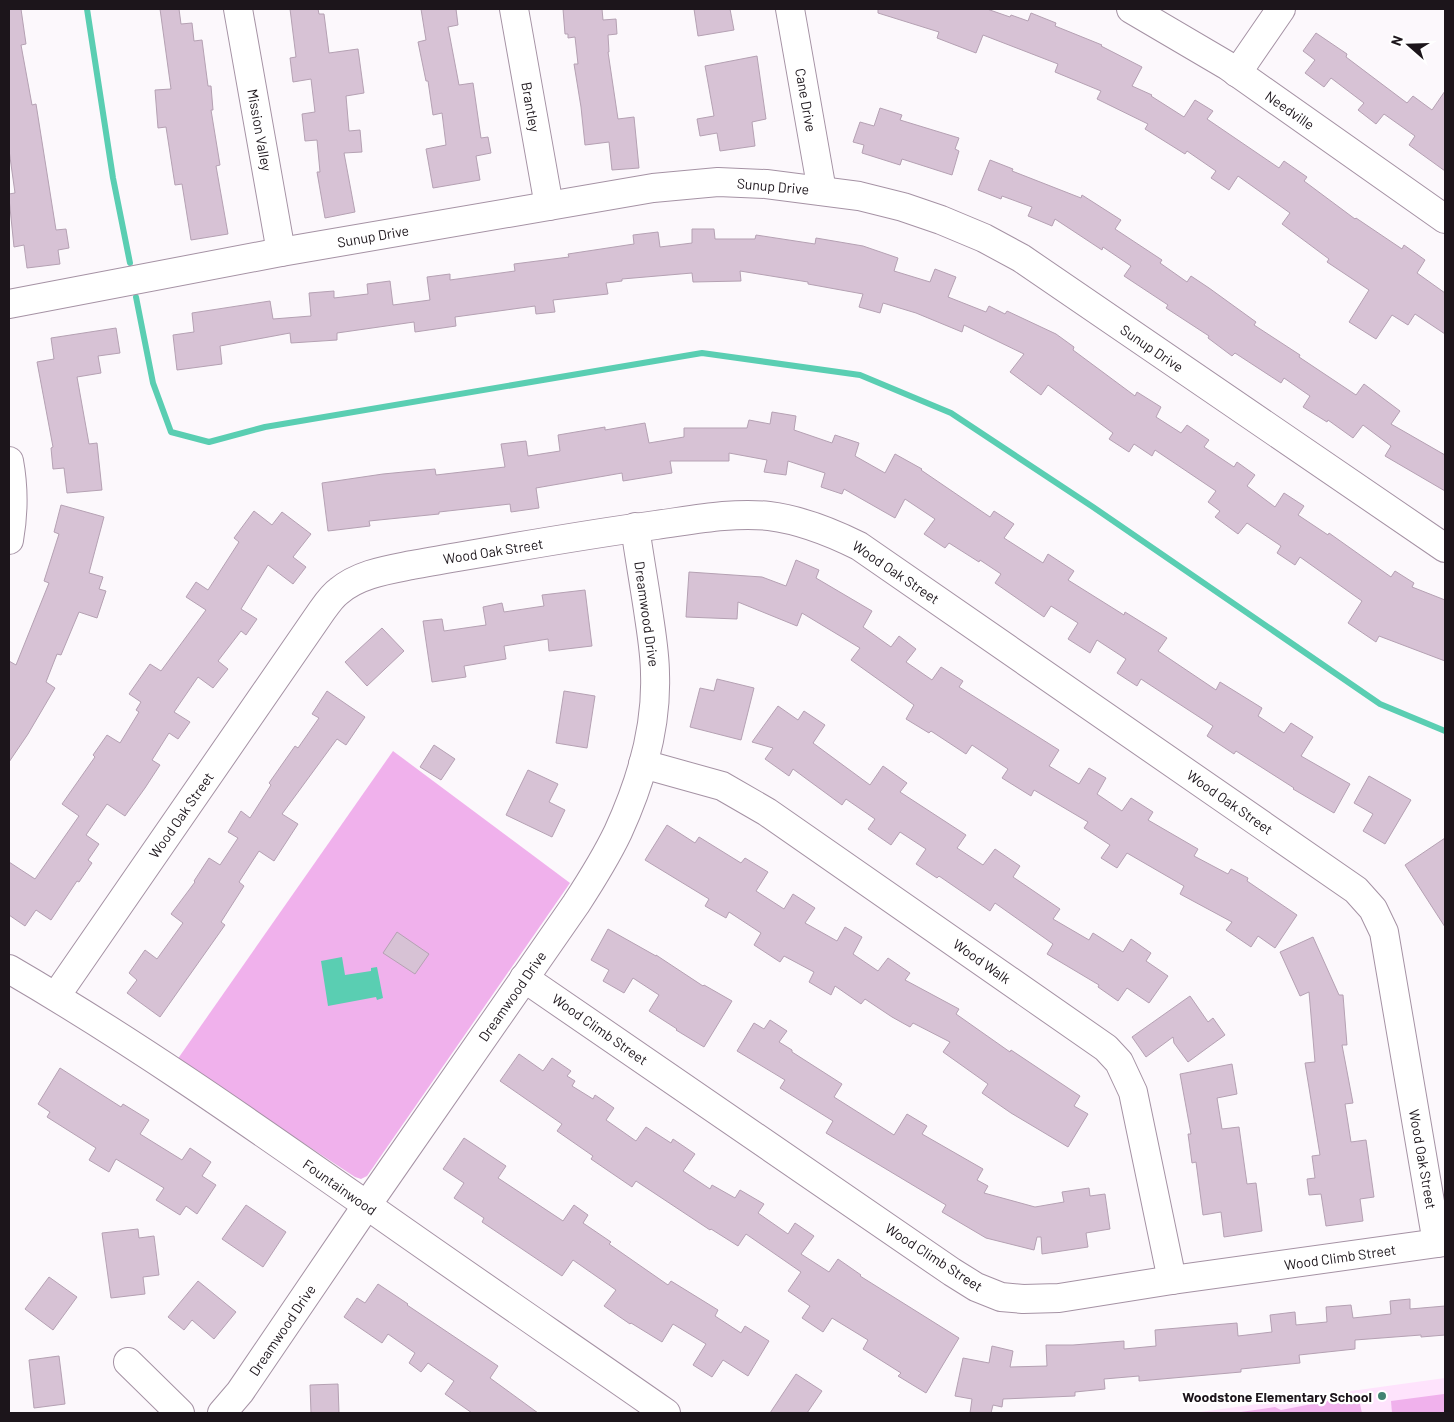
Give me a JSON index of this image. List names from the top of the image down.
{
  "streets": {
    "street": [
      "Cane Drive",
      "Brantley",
      "Needville",
      "Mission Valley",
      "Sunup Drive",
      "Wood Oak Street",
      "Dreamwood Drive",
      "Wood Walk",
      "Wood Climb Street",
      "Fountainwood"
    ]
  },
  "crossings": [
    ["Cane Drive", "Sunup Drive"],
    ["Brantley", "Sunup Drive"],
    ["Mission Valley", "Sunup Drive"],
    ["Wood Oak Street", "Dreamwood Drive"],
    ["Wood Oak Street", "Wood Climb Street"],
    ["Wood Oak Street", "Fountainwood"],
    ["Dreamwood Drive", "Wood Walk"],
    ["Dreamwood Drive", "Wood Climb Street"],
    ["Dreamwood Drive", "Fountainwood"],
    ["Wood Walk", "Wood Climb Street"]
  ],
  "places": ["Woodstone Elementary School"],
  "north": "left"
}
